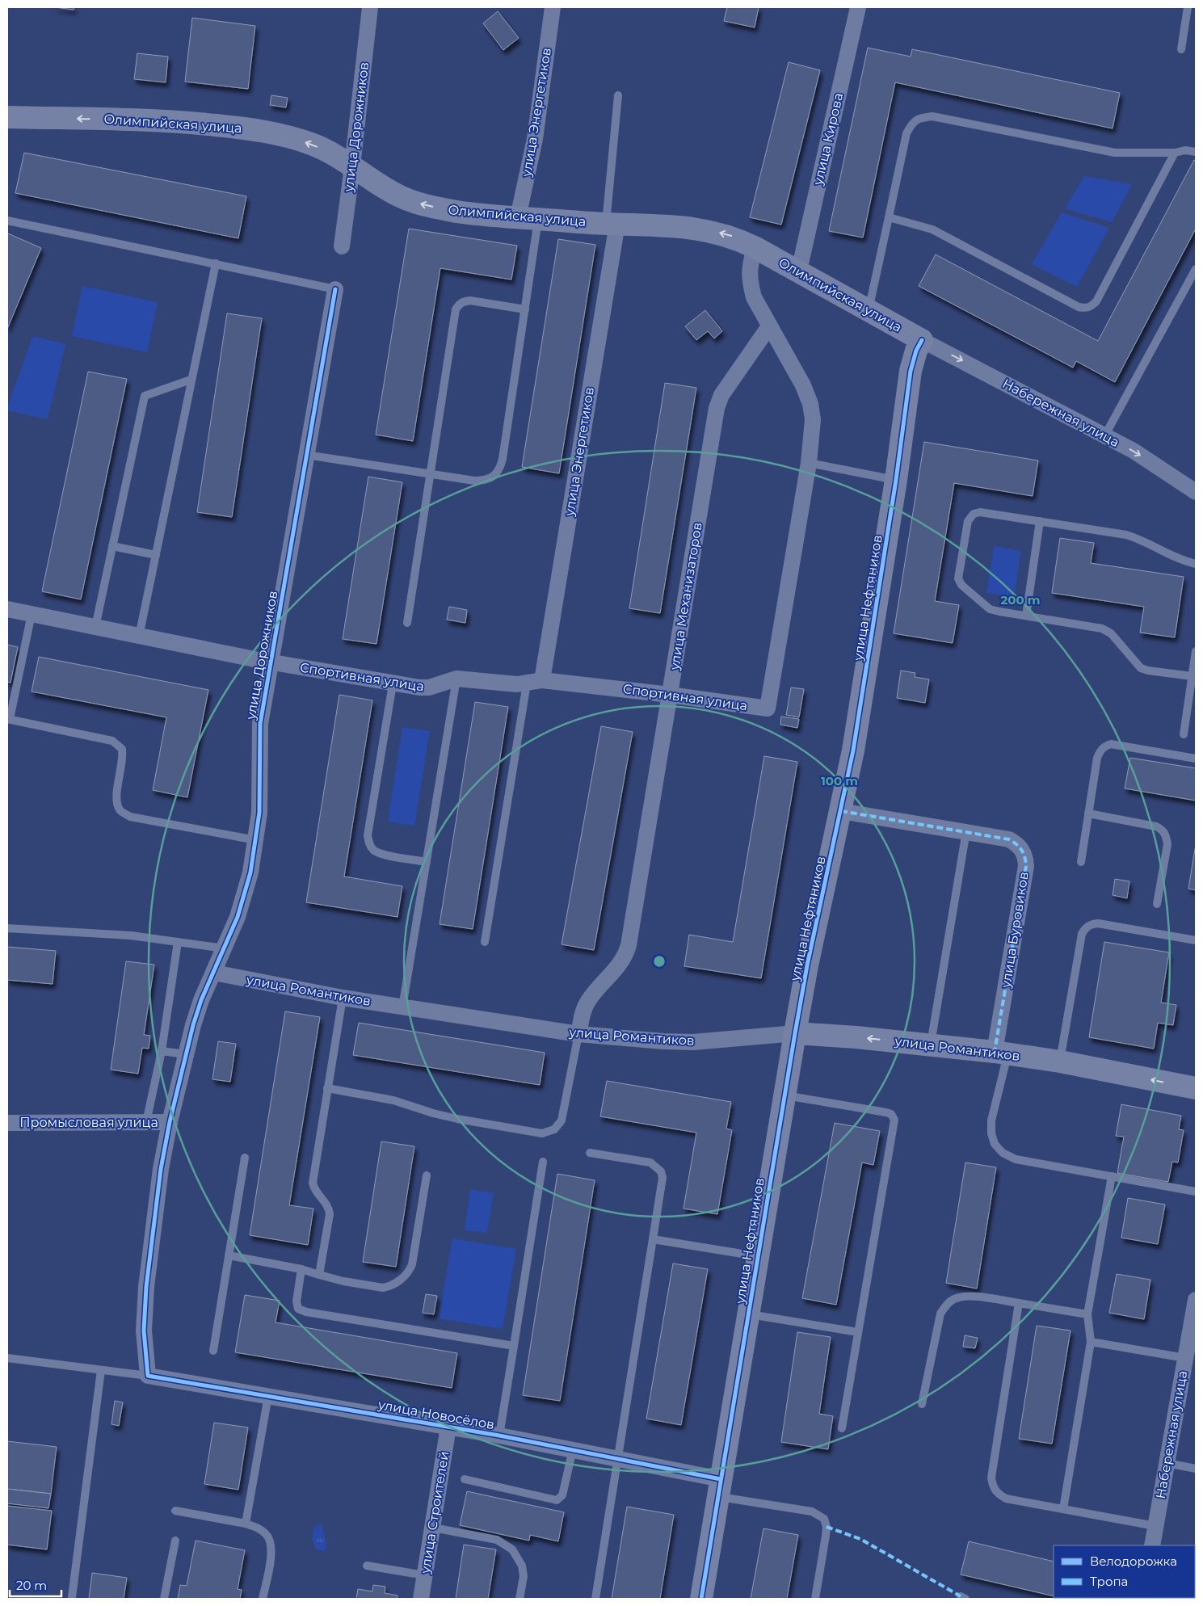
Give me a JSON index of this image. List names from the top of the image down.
{
  "streets": {
    "street": [
      "улица Энергетиков",
      "Олимпийская улица",
      "улица Дорожников",
      "улица Кирова",
      "Набережная улица",
      "улица Механизаторов",
      "улица Нефтяников",
      "Спортивная улица",
      "улица Буровиков",
      "улица Романтиков",
      "Промысловая улица",
      "улица Новосёлов",
      "улица Строителей"
    ]
  },
  "crossings": [
    ["улица Энергетиков", "Олимпийская улица"],
    ["улица Энергетиков", "Спортивная улица"],
    ["Олимпийская улица", "улица Дорожников"],
    ["Олимпийская улица", "улица Кирова"],
    ["Олимпийская улица", "Набережная улица"],
    ["Олимпийская улица", "улица Нефтяников"],
    ["улица Дорожников", "Спортивная улица"],
    ["улица Дорожников", "улица Романтиков"],
    ["улица Дорожников", "Промысловая улица"],
    ["улица Дорожников", "улица Новосёлов"],
    ["Набережная улица", "улица Нефтяников"],
    ["улица Механизаторов", "Спортивная улица"],
    ["улица Механизаторов", "улица Романтиков"],
    ["улица Нефтяников", "улица Буровиков"],
    ["улица Нефтяников", "улица Романтиков"],
    ["улица Нефтяников", "улица Новосёлов"],
    ["улица Буровиков", "улица Романтиков"],
    ["улица Новосёлов", "улица Строителей"]
  ],
  "one_way": ["Олимпийская улица", "Набережная улица"],
  "legend": ["Велодорожка", "Тропа"],
  "scale_bar": "20 m",
  "rings": ["200 m", "100 m"]
}
